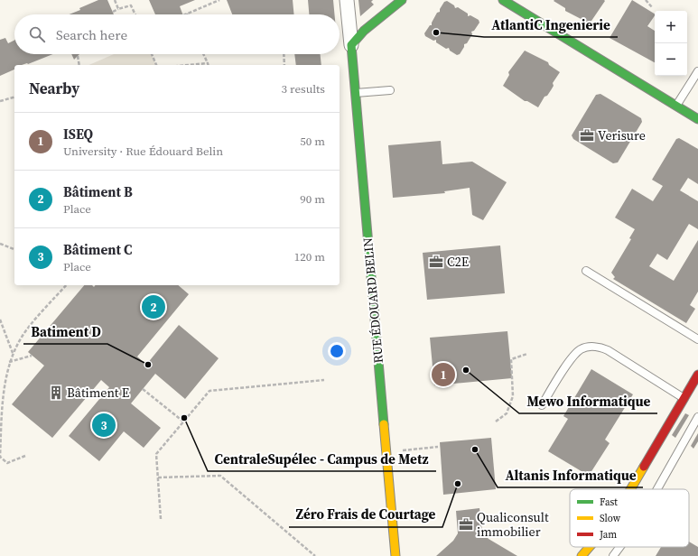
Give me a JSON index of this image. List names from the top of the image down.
{
  "streets": {
    "street": ["RUE ÉDOUARD BELIN"]
  },
  "places": {
    "other": [
      "AtlantiC Ingenierie",
      "Batiment D",
      "Mewo Informatique",
      "CentraleSupélec - Campus de Metz",
      "Altanis Informatique",
      "Zéro Frais de Courtage"
    ],
    "office": ["Verisure", "C2E", "Qualiconsult immobilier"],
    "building": ["Bâtiment E"]
  },
  "legend": ["Fast", "Slow", "Jam"],
  "page": {
    "map_buttons": ["+", "−"],
    "search": "Search here",
    "heading": ["Nearby", "3 results"],
    "list": [
      {
        "mark": "1",
        "name": "ISEQ",
        "note": "University · Rue Édouard Belin",
        "value": "50 m"
      },
      {
        "mark": "2",
        "name": "Bâtiment B",
        "note": "Place",
        "value": "90 m"
      },
      {
        "mark": "3",
        "name": "Bâtiment C",
        "note": "Place",
        "value": "120 m"
      }
    ],
    "pins": ["2", "1", "3"]
  }
}
